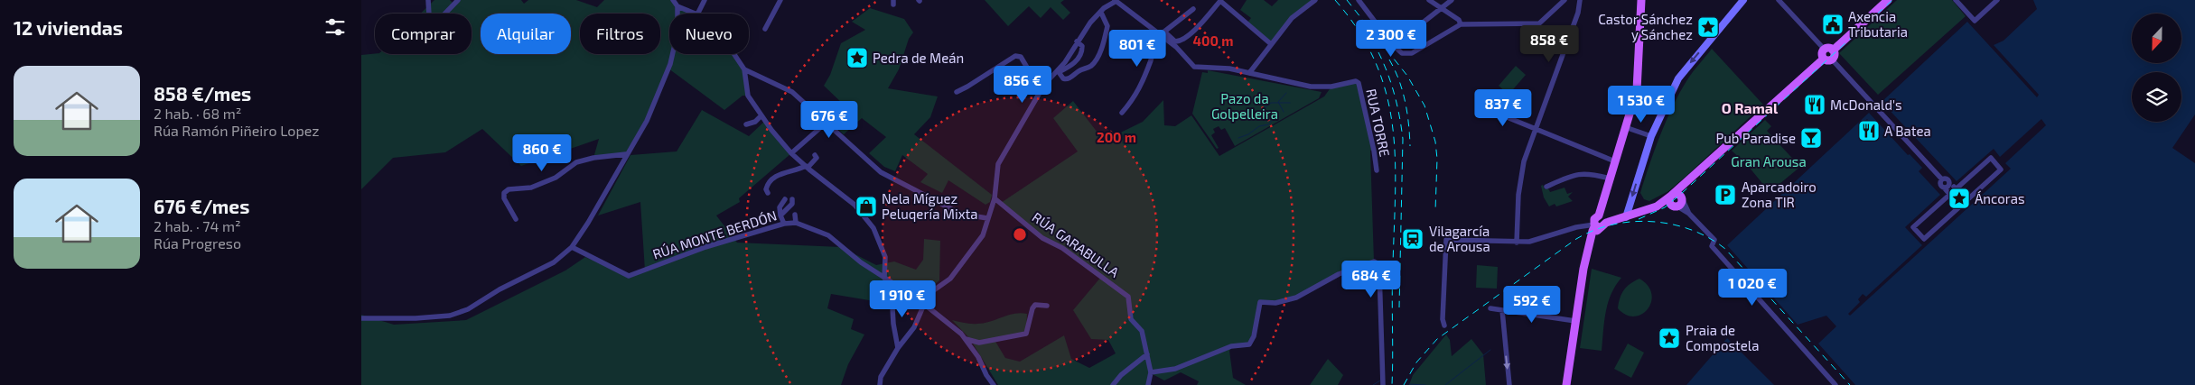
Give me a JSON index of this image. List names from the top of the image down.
{
  "streets": {
    "street": ["RUA TORRE", "RÚA MONTE BERDÓN", "RÚA GARABULLA"]
  },
  "districts": ["O Ramal"],
  "parks": ["Pazo da Golpelleira", "Gran Arousa"],
  "places": {
    "public building": ["Axencia Tributaria"],
    "place": [
      "Castor Sánchez y Sánchez",
      "Pedra de Meán",
      "Áncoras",
      "Praia de Compostela"
    ],
    "restaurant": ["McDonald's", "A Batea"],
    "bar": ["Pub Paradise"],
    "parking": ["Aparcadoiro Zona TIR"],
    "shop": ["Nela Míguez Peluqería Mixta"],
    "station": ["Vilagarcía de Arousa"]
  },
  "north": "bottom",
  "page": {
    "heading": "12 viviendas",
    "chip": [
      "Comprar",
      "Alquilar",
      "Filtros",
      "Nuevo"
    ],
    "price": [
      "2 300 €",
      "858 €",
      "801 €",
      "856 €",
      "1 530 €",
      "837 €",
      "676 €",
      "860 €",
      "684 €",
      "1 020 €",
      "1 910 €",
      "592 €"
    ],
    "list": [
      {
        "name": "858 €/mes",
        "note": "2 hab. · 68 m² · Rúa Ramón Piñeiro Lopez"
      },
      {
        "name": "676 €/mes",
        "note": "2 hab. · 74 m² · Rúa Progreso"
      }
    ]
  },
  "rings": ["400 m", "200 m"]
}
